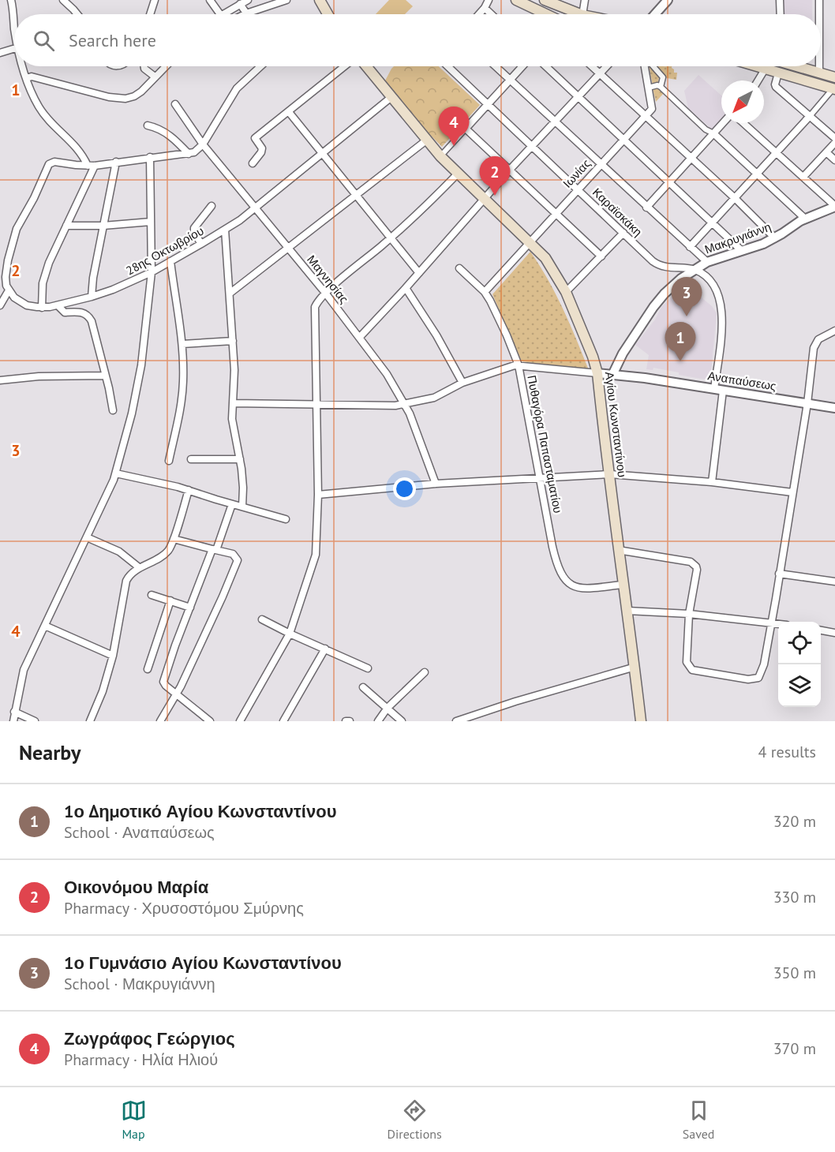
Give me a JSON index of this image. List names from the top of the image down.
{
  "streets": {
    "main road": ["Αγίου Κωνσταντίνου"],
    "street": [
      "Ιωνίας",
      "Καραϊσκάκη",
      "Μακρυγιάννη",
      "28ης Οκτωβρίου",
      "Μαγνησίας",
      "Αναπαύσεως",
      "Πυθαγόρα Παπασταματίου"
    ]
  },
  "crossings": [
    ["Ιωνίας", "Καραϊσκάκη"],
    ["Ιωνίας", "Αγίου Κωνσταντίνου"],
    ["Ιωνίας", "Πυθαγόρα Παπασταματίου"],
    ["Καραϊσκάκη", "Μακρυγιάννη"],
    ["Μακρυγιάννη", "Αναπαύσεως"],
    ["28ης Οκτωβρίου", "Μαγνησίας"],
    ["28ης Οκτωβρίου", "Αγίου Κωνσταντίνου"],
    ["Αναπαύσεως", "Αγίου Κωνσταντίνου"],
    ["Αγίου Κωνσταντίνου", "Πυθαγόρα Παπασταματίου"]
  ],
  "north": "bottom left",
  "page": {
    "search": "Search here",
    "pins": [
      "4",
      "2",
      "3",
      "1"
    ],
    "heading": ["Nearby", "4 results"],
    "list": [
      {
        "mark": "1",
        "name": "1ο Δημοτικό Αγίου Κωνσταντίνου",
        "note": "School · Αναπαύσεως",
        "value": "320 m"
      },
      {
        "mark": "2",
        "name": "Οικονόμου Μαρία",
        "note": "Pharmacy · Χρυσοστόμου Σμύρνης",
        "value": "330 m"
      },
      {
        "mark": "3",
        "name": "1ο Γυμνάσιο Αγίου Κωνσταντίνου",
        "note": "School · Μακρυγιάννη",
        "value": "350 m"
      },
      {
        "mark": "4",
        "name": "Ζωγράφος Γεώργιος",
        "note": "Pharmacy · Ηλία Ηλιού",
        "value": "370 m"
      }
    ],
    "nav": ["Map", "Directions", "Saved"]
  },
  "grid": {
    "rows": [
      "1",
      "2",
      "3",
      "4"
    ]
  }
}
